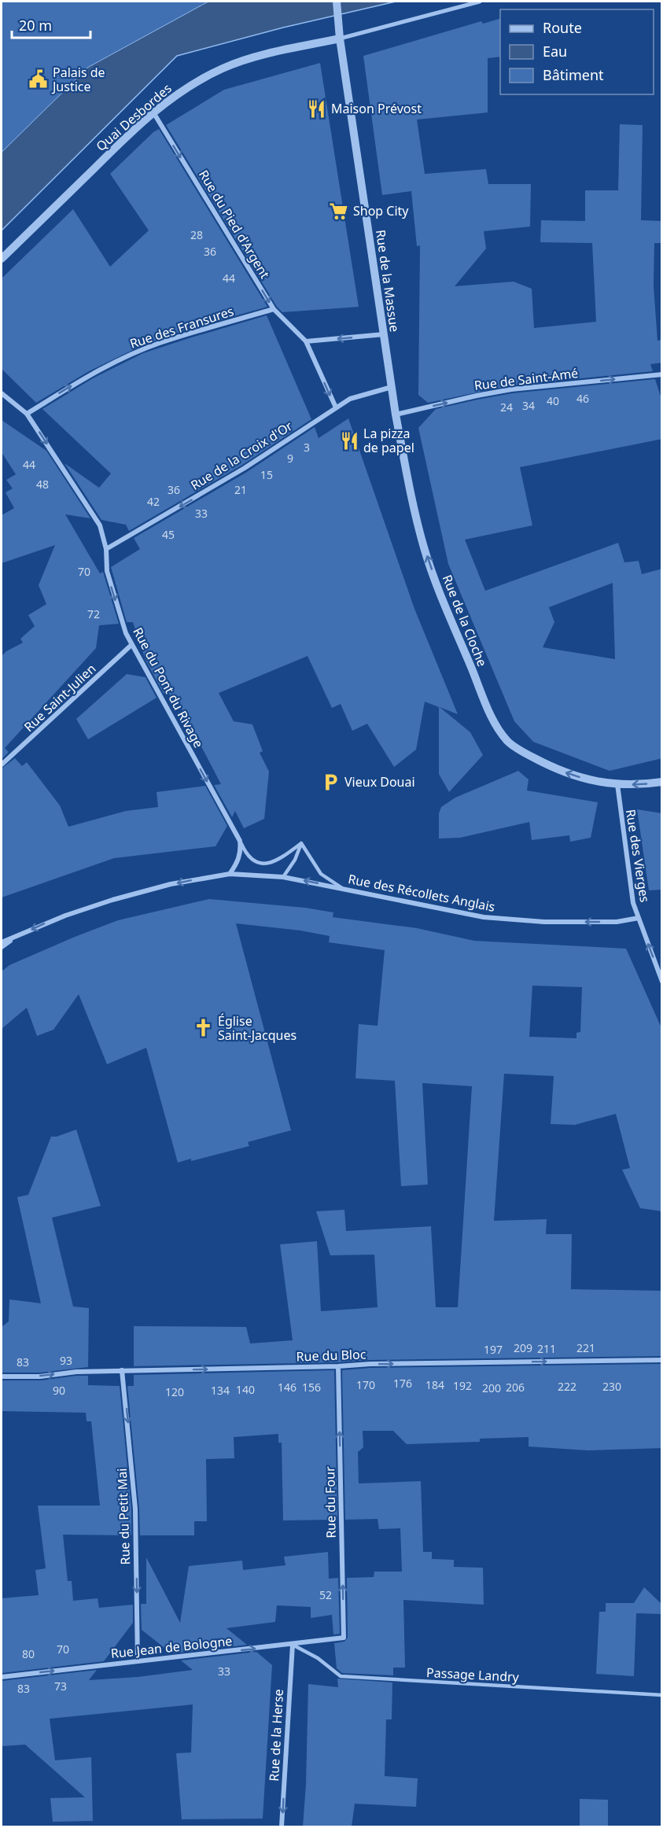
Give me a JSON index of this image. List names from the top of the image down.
{
  "streets": {
    "street": [
      "Quai Desbordes",
      "Rue du Pied d'Argent",
      "Rue de la Massue",
      "Rue des Fransures",
      "Rue de Saint-Amé",
      "Rue de la Croix d'Or",
      "Rue de la Cloche",
      "Rue du Pont du Rivage",
      "Rue Saint-Julien",
      "Rue des Vierges",
      "Rue des Récollets Anglais",
      "Rue du Bloc",
      "Rue du Four",
      "Rue du Petit Mai",
      "Rue Jean de Bologne",
      "Rue de la Herse"
    ],
    "lane": ["Passage Landry"]
  },
  "crossings": [
    ["Quai Desbordes", "Rue du Pied d'Argent"],
    ["Quai Desbordes", "Rue de la Massue"],
    ["Rue du Pied d'Argent", "Rue des Fransures"],
    ["Rue du Pied d'Argent", "Rue de la Croix d'Or"],
    ["Rue de la Massue", "Rue de la Croix d'Or"],
    ["Rue de la Massue", "Rue de la Cloche"],
    ["Rue des Fransures", "Rue du Pont du Rivage"],
    ["Rue de Saint-Amé", "Rue de la Cloche"],
    ["Rue de la Croix d'Or", "Rue de la Cloche"],
    ["Rue de la Croix d'Or", "Rue du Pont du Rivage"],
    ["Rue de la Cloche", "Rue des Vierges"],
    ["Rue du Pont du Rivage", "Rue Saint-Julien"],
    ["Rue des Vierges", "Rue des Récollets Anglais"],
    ["Rue du Bloc", "Rue du Four"],
    ["Rue du Bloc", "Rue du Petit Mai"],
    ["Rue du Four", "Rue Jean de Bologne"],
    ["Rue du Petit Mai", "Rue Jean de Bologne"],
    ["Rue Jean de Bologne", "Passage Landry"],
    ["Rue Jean de Bologne", "Rue de la Herse"],
    ["Passage Landry", "Rue de la Herse"]
  ],
  "one_way": [
    "Rue du Pied d'Argent",
    "Rue des Fransures",
    "Rue de Saint-Amé",
    "Rue de la Croix d'Or",
    "Rue de la Cloche",
    "Rue du Pont du Rivage",
    "Rue des Récollets Anglais",
    "Rue du Bloc",
    "Rue du Four",
    "Rue du Petit Mai",
    "Rue Jean de Bologne",
    "Rue de la Herse"
  ],
  "places": {
    "public building": ["Palais de Justice"],
    "restaurant": ["Maison Prévost", "La pizza de papel"],
    "supermarket": ["Shop City"],
    "parking": ["Vieux Douai"],
    "church": ["Église Saint-Jacques"]
  },
  "house_numbers": [
    "28",
    "36",
    "44",
    "46",
    "40",
    "34",
    "24",
    "3",
    "9",
    "44",
    "15",
    "48",
    "36",
    "21",
    "42",
    "33",
    "45",
    "70",
    "72",
    "209",
    "221",
    "211",
    "197",
    "93",
    "83",
    "176",
    "170",
    "184",
    "192",
    "222",
    "230",
    "146",
    "156",
    "206",
    "200",
    "140",
    "90",
    "134",
    "120",
    "52",
    "70",
    "80",
    "33",
    "73",
    "83"
  ],
  "legend": ["Route", "Eau", "Bâtiment"],
  "scale_bar": "20 m"
}
